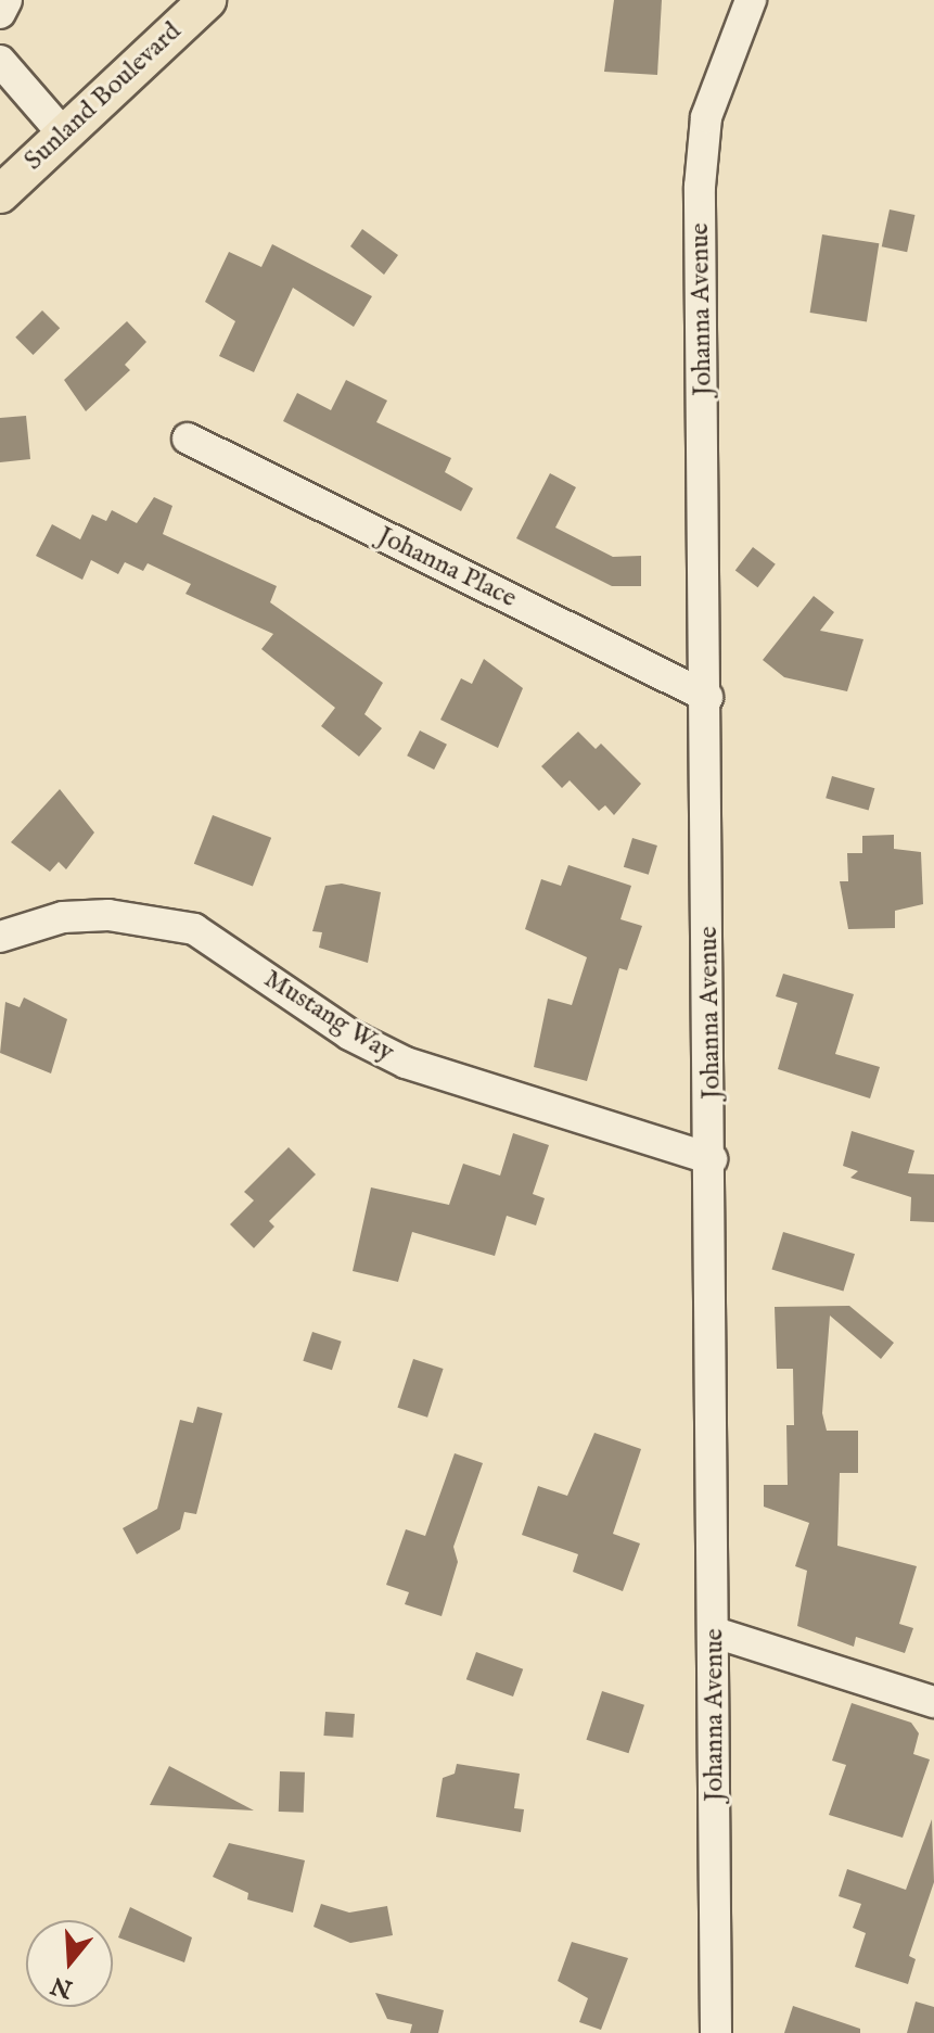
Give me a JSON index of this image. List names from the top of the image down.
{
  "streets": {
    "main road": ["Sunland Boulevard"],
    "street": ["Johanna Avenue", "Johanna Place", "Mustang Way"]
  },
  "crossings": [
    ["Johanna Avenue", "Johanna Place"],
    ["Johanna Avenue", "Mustang Way"]
  ],
  "north": "bottom"
}
